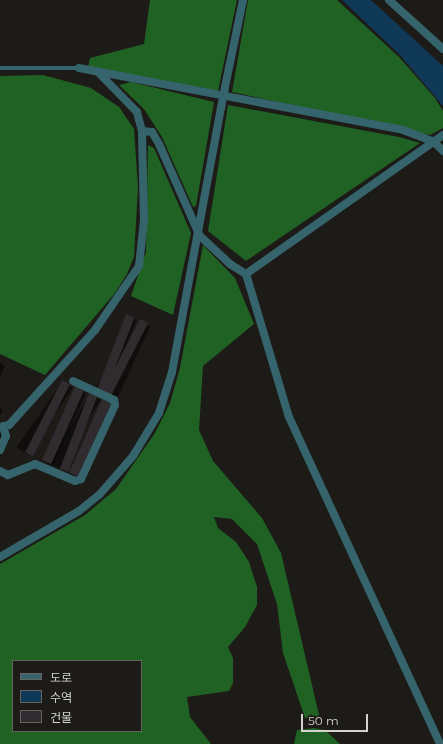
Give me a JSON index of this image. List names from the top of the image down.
{
  "legend": ["도로", "수역", "건물"],
  "scale_bar": "50 m"
}
